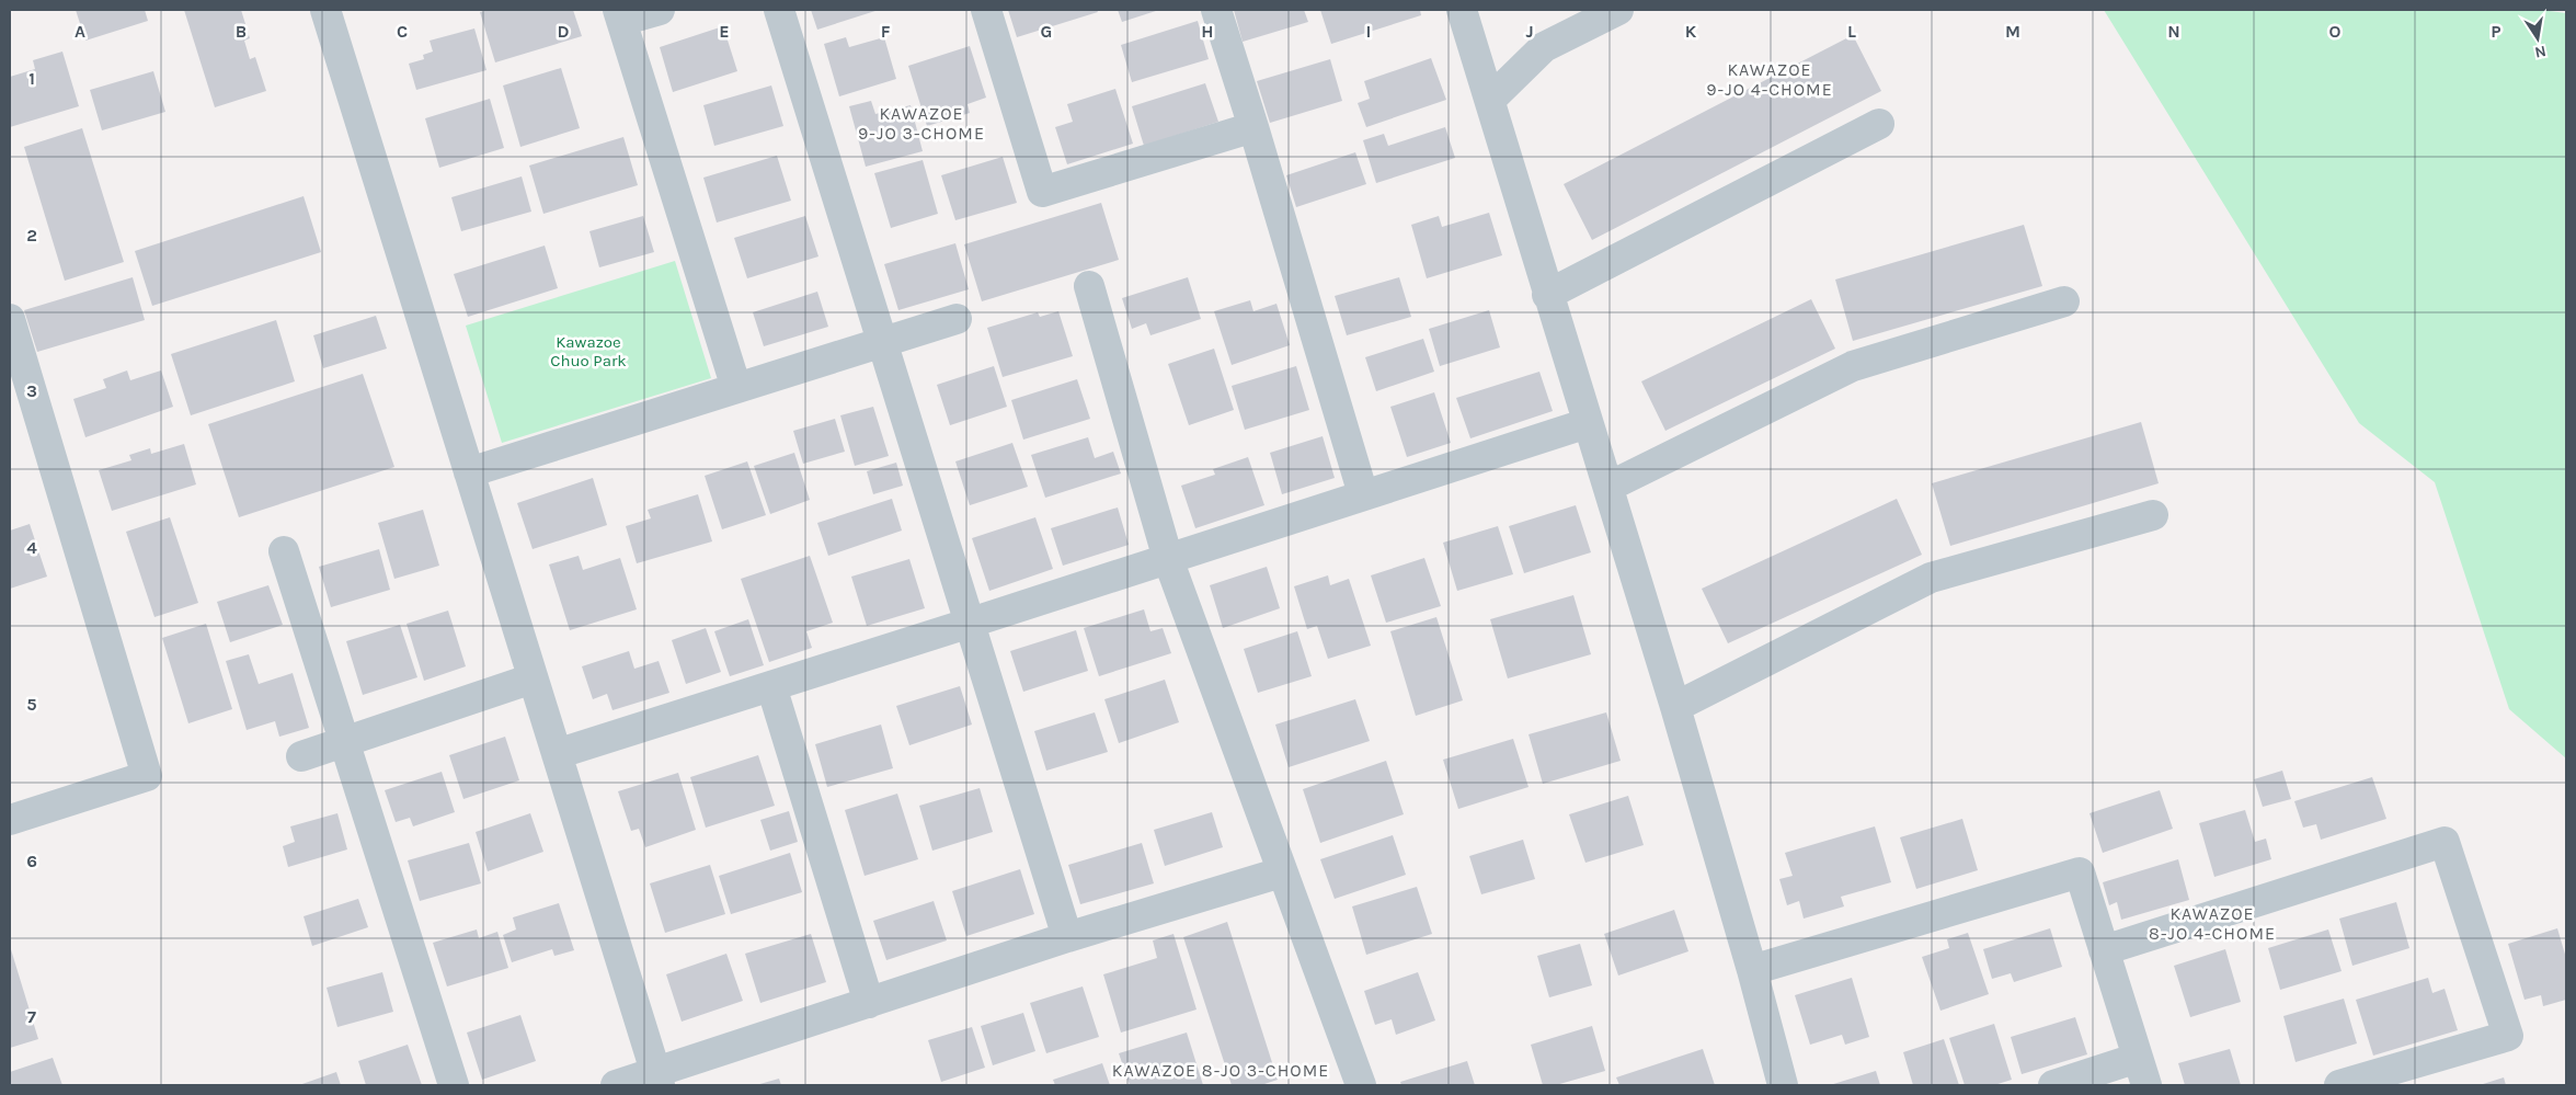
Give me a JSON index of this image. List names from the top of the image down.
{
  "districts": [
    "KAWAZOE 9-JO 4-CHOME",
    "KAWAZOE 9-JO 3-CHOME",
    "KAWAZOE 8-JO 4-CHOME",
    "KAWAZOE 8-JO 3-CHOME"
  ],
  "parks": ["Kawazoe Chuo Park"],
  "north": "bottom",
  "grid": {
    "columns": [
      "A",
      "B",
      "C",
      "D",
      "E",
      "F",
      "G",
      "H",
      "I",
      "J",
      "K",
      "L",
      "M",
      "N",
      "O",
      "P"
    ],
    "rows": [
      "1",
      "2",
      "3",
      "4",
      "5",
      "6",
      "7"
    ]
  }
}
